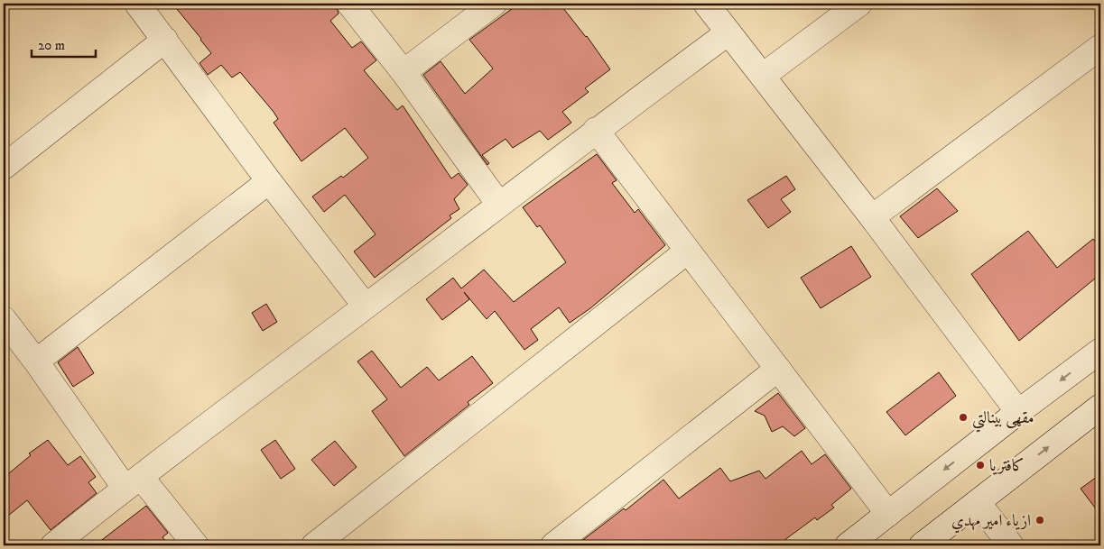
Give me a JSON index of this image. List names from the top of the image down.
{
  "places": ["مقهى بينالتي", "كافتريا", "ازياء امير مهدي"],
  "scale_bar": "20 m"
}
